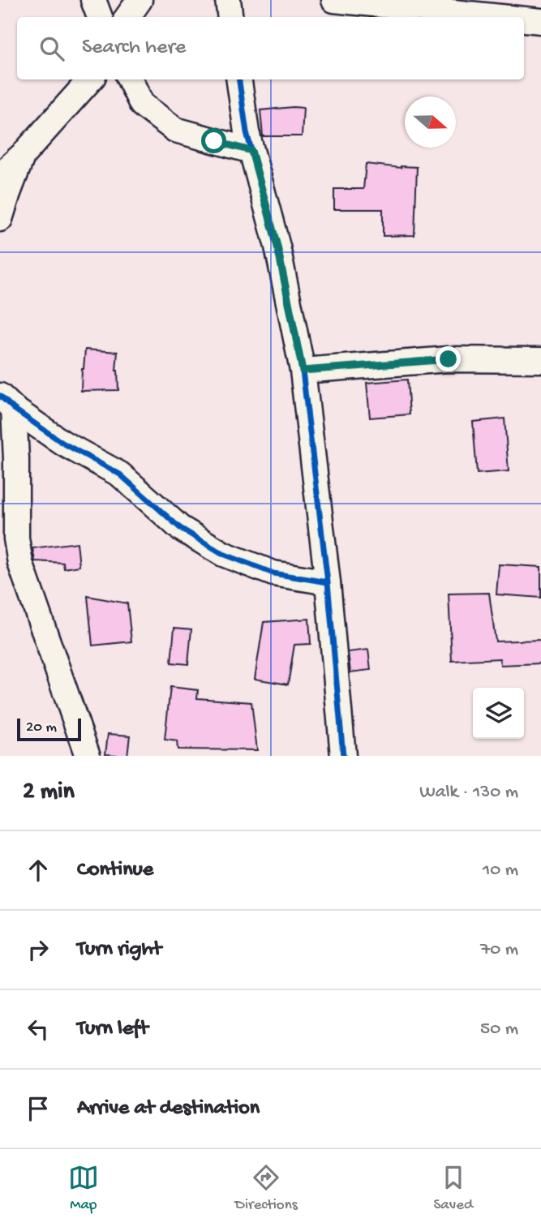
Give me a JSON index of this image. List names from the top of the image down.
{
  "scale_bar": "20 m",
  "north": "right",
  "page": {
    "search": "Search here",
    "scale": "20 m",
    "heading": ["2 min", "Walk · 130 m"],
    "list": [
      ["Continue", "10 m"],
      ["Turn right", "70 m"],
      ["Turn left", "50 m"],
      "Arrive at destination"
    ],
    "nav": ["Map", "Directions", "Saved"]
  }
}
